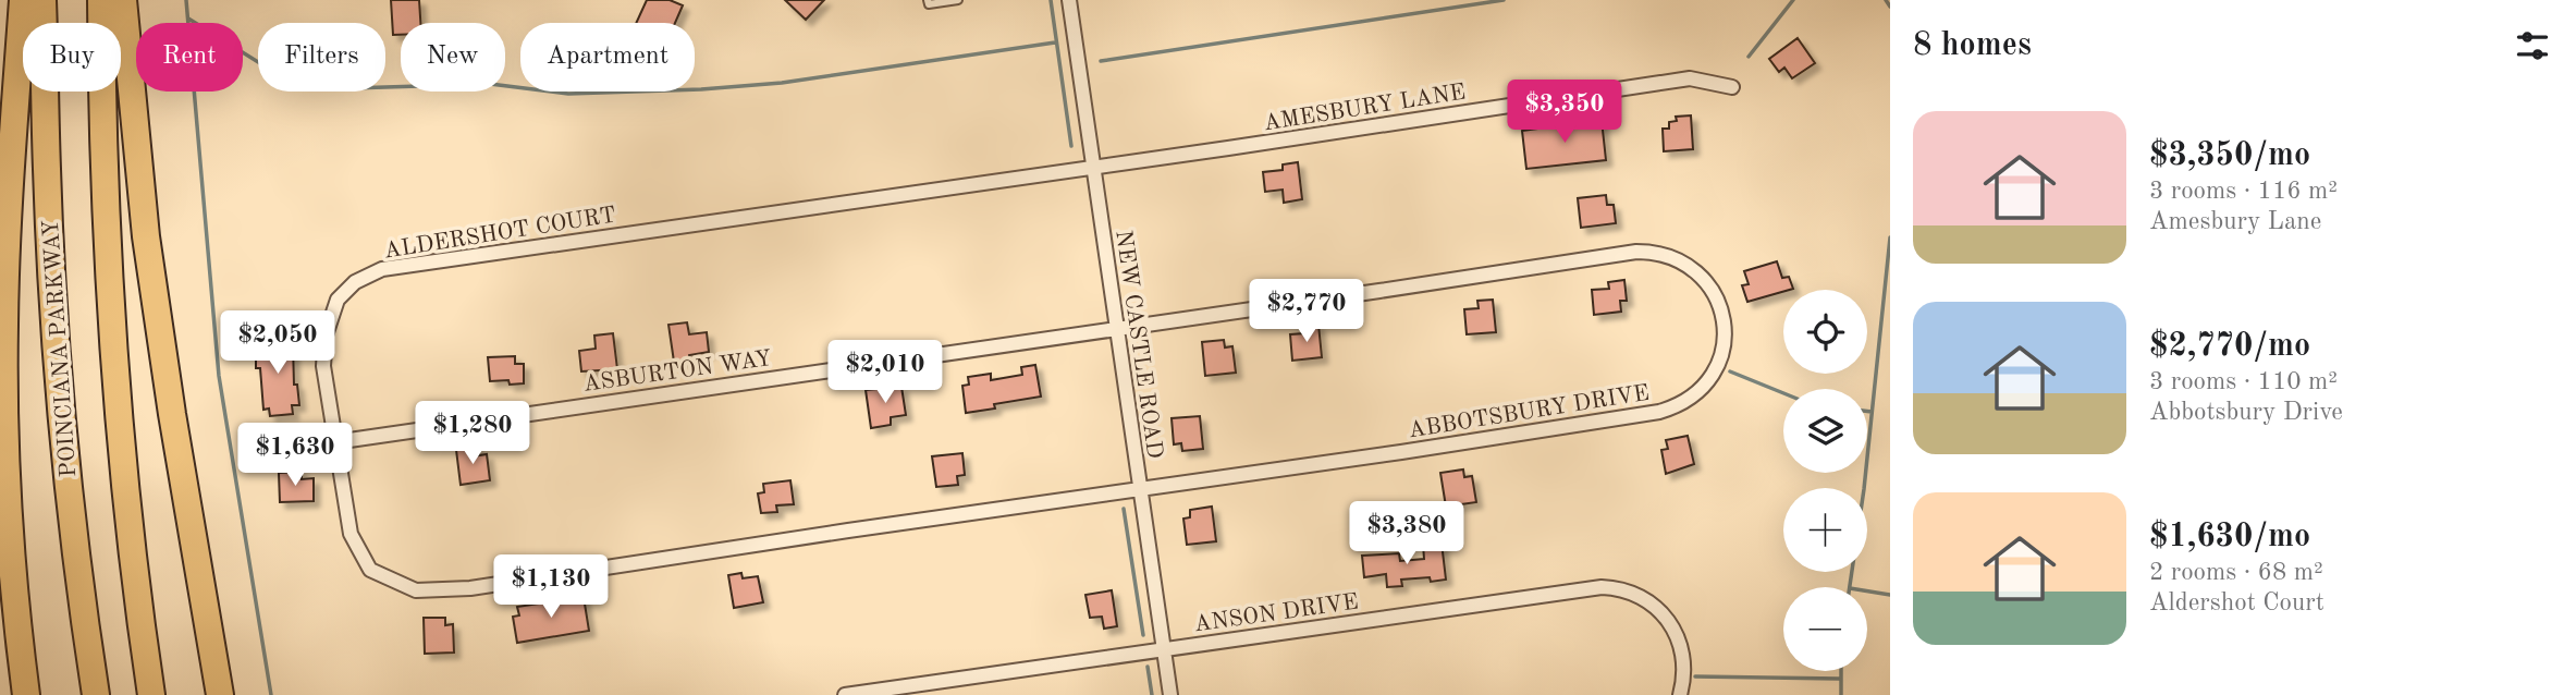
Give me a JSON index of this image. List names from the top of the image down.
{
  "streets": {
    "highway": ["POINCIANA PARKWAY"],
    "street": [
      "AMESBURY LANE",
      "ALDERSHOT COURT",
      "NEW CASTLE ROAD",
      "ASBURTON WAY",
      "ABBOTSBURY DRIVE",
      "ANSON DRIVE"
    ]
  },
  "crossings": [
    ["AMESBURY LANE", "ALDERSHOT COURT"],
    ["AMESBURY LANE", "NEW CASTLE ROAD"],
    ["ALDERSHOT COURT", "NEW CASTLE ROAD"],
    ["ALDERSHOT COURT", "ASBURTON WAY"],
    ["ALDERSHOT COURT", "ABBOTSBURY DRIVE"],
    ["NEW CASTLE ROAD", "ASBURTON WAY"],
    ["NEW CASTLE ROAD", "ABBOTSBURY DRIVE"],
    ["NEW CASTLE ROAD", "ANSON DRIVE"],
    ["ASBURTON WAY", "ABBOTSBURY DRIVE"]
  ],
  "page": {
    "heading": "8 homes",
    "chip": [
      "Buy",
      "Rent",
      "Filters",
      "New",
      "Apartment"
    ],
    "price": [
      "$3,350",
      "$2,770",
      "$2,050",
      "$2,010",
      "$1,280",
      "$1,630",
      "$3,380",
      "$1,130"
    ],
    "list": [
      {
        "name": "$3,350/mo",
        "note": "3 rooms · 116 m² · Amesbury Lane"
      },
      {
        "name": "$2,770/mo",
        "note": "3 rooms · 110 m² · Abbotsbury Drive"
      },
      {
        "name": "$1,630/mo",
        "note": "2 rooms · 68 m² · Aldershot Court"
      }
    ],
    "map_buttons": ["+", "−"]
  }
}
